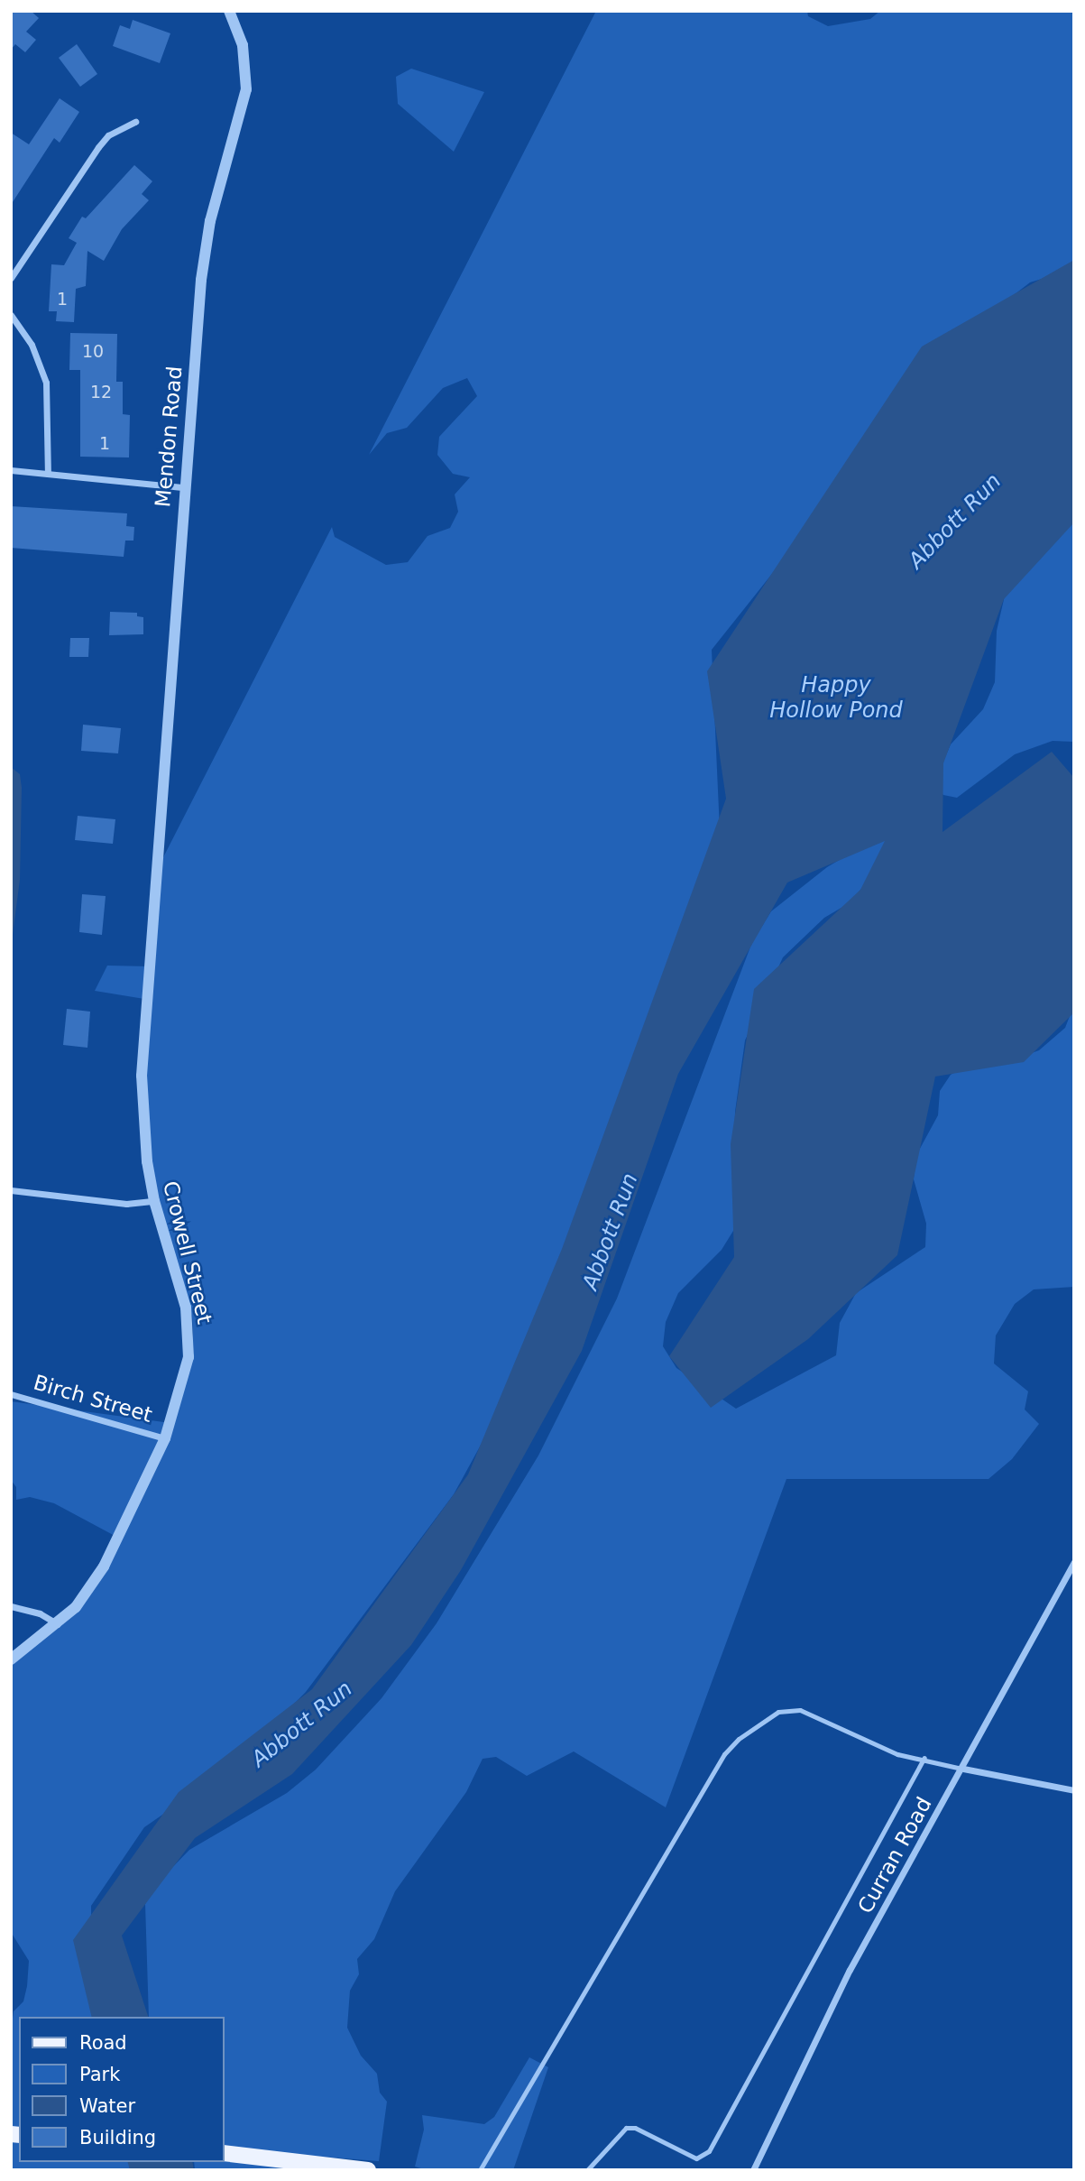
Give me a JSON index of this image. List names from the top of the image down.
{
  "streets": {
    "street": [
      "Mendon Road",
      "Crowell Street",
      "Birch Street",
      "Curran Road"
    ]
  },
  "crossings": [
    ["Mendon Road", "Crowell Street"],
    ["Crowell Street", "Birch Street"]
  ],
  "water": ["Abbott Run", "Happy Hollow Pond"],
  "house_numbers": [
    "1",
    "10",
    "12",
    "1"
  ],
  "legend": [
    "Road",
    "Park",
    "Water",
    "Building"
  ]
}
